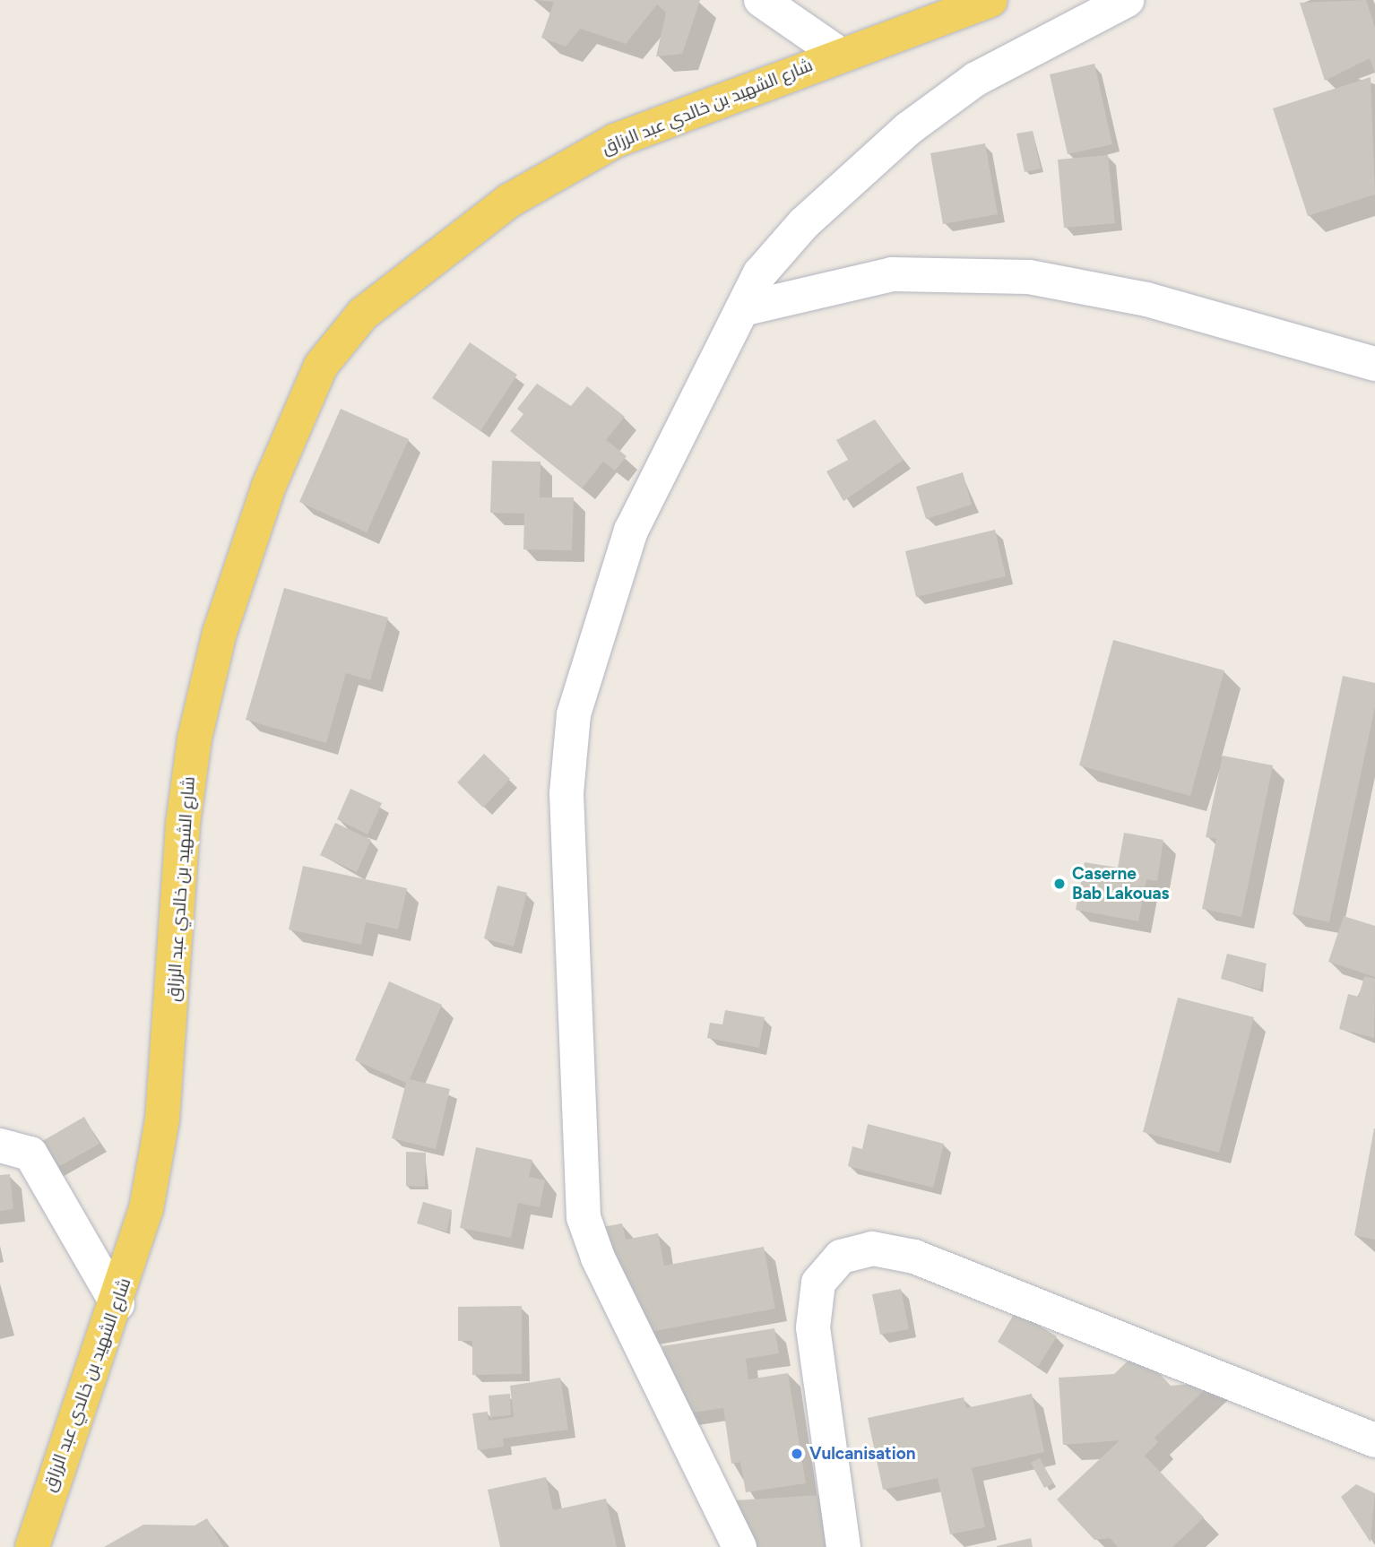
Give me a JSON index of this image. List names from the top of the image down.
{
  "streets": {
    "main road": ["شارع الشهيد بن خالدي عبد الرزاق"]
  },
  "places": ["Caserne Bab Lakouas", "Vulcanisation"]
}
